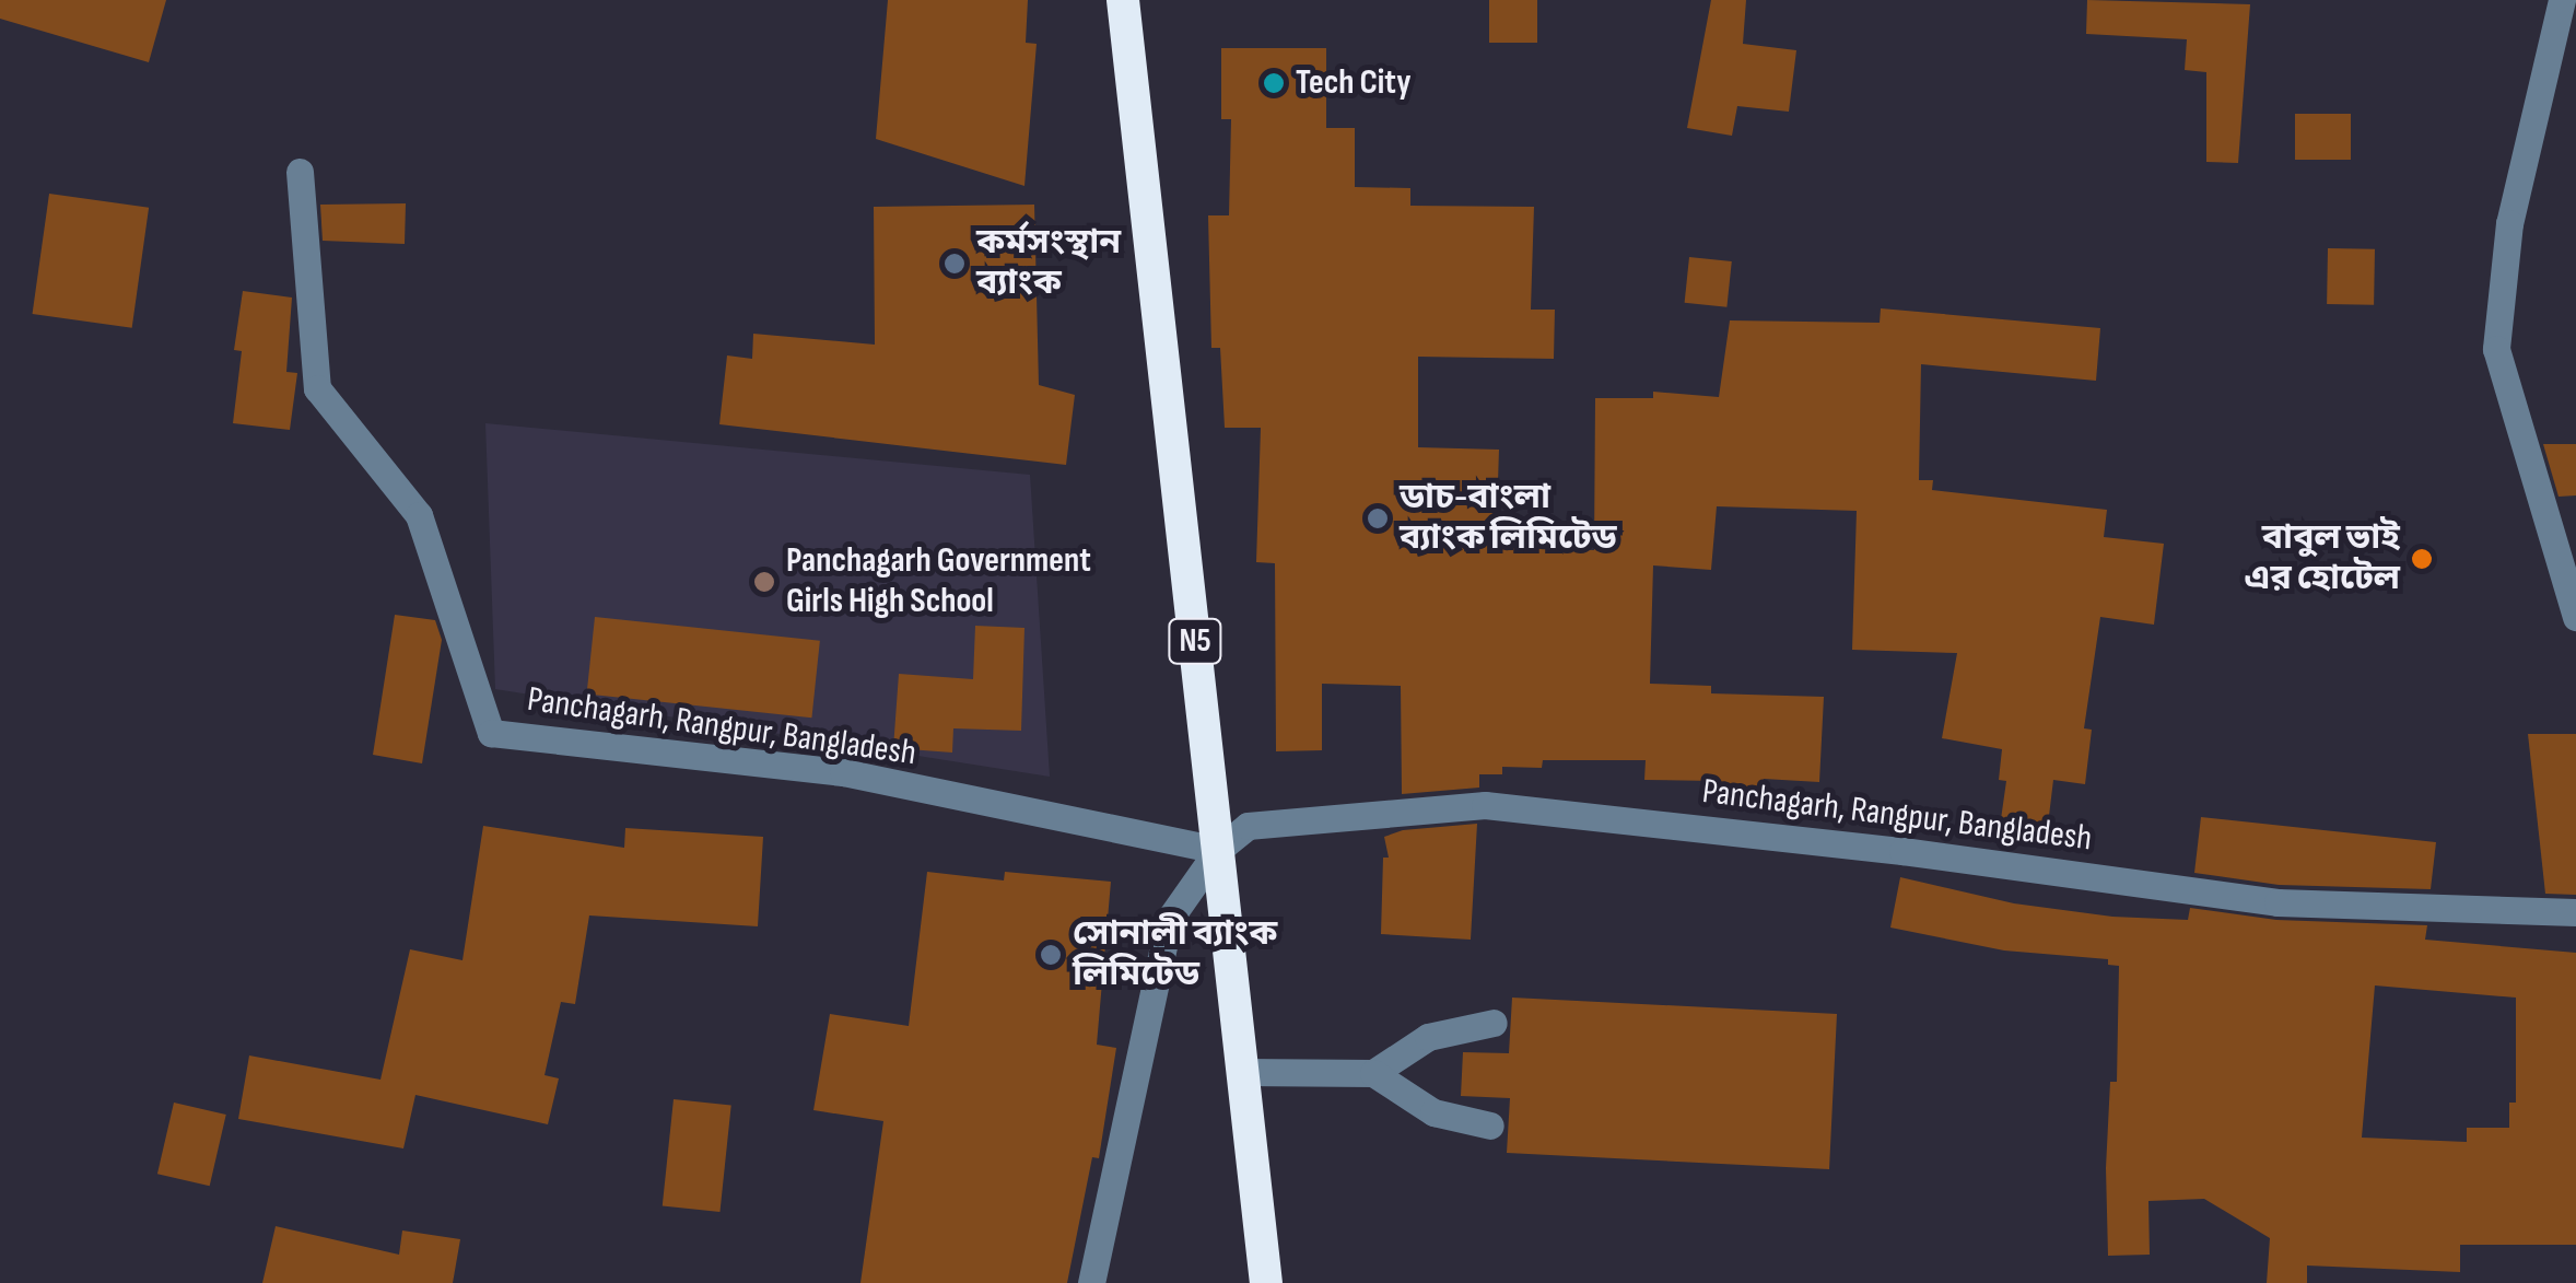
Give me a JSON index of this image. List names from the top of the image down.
{
  "streets": {
    "highway": ["N5"],
    "street": ["Panchagarh, Rangpur, Bangladesh"]
  },
  "crossings": [
    ["N5", "Panchagarh, Rangpur, Bangladesh"]
  ],
  "places": [
    "Tech City",
    "কর্মসংস্থান ব্যাংক",
    "ডাচ-বাংলা ব্যাংক লিমিটেড",
    "বাবুল ভাই এর হোটেল",
    "Panchagarh Government Girls High School",
    "সোনালী ব্যাংক লিমিটেড"
  ]
}
